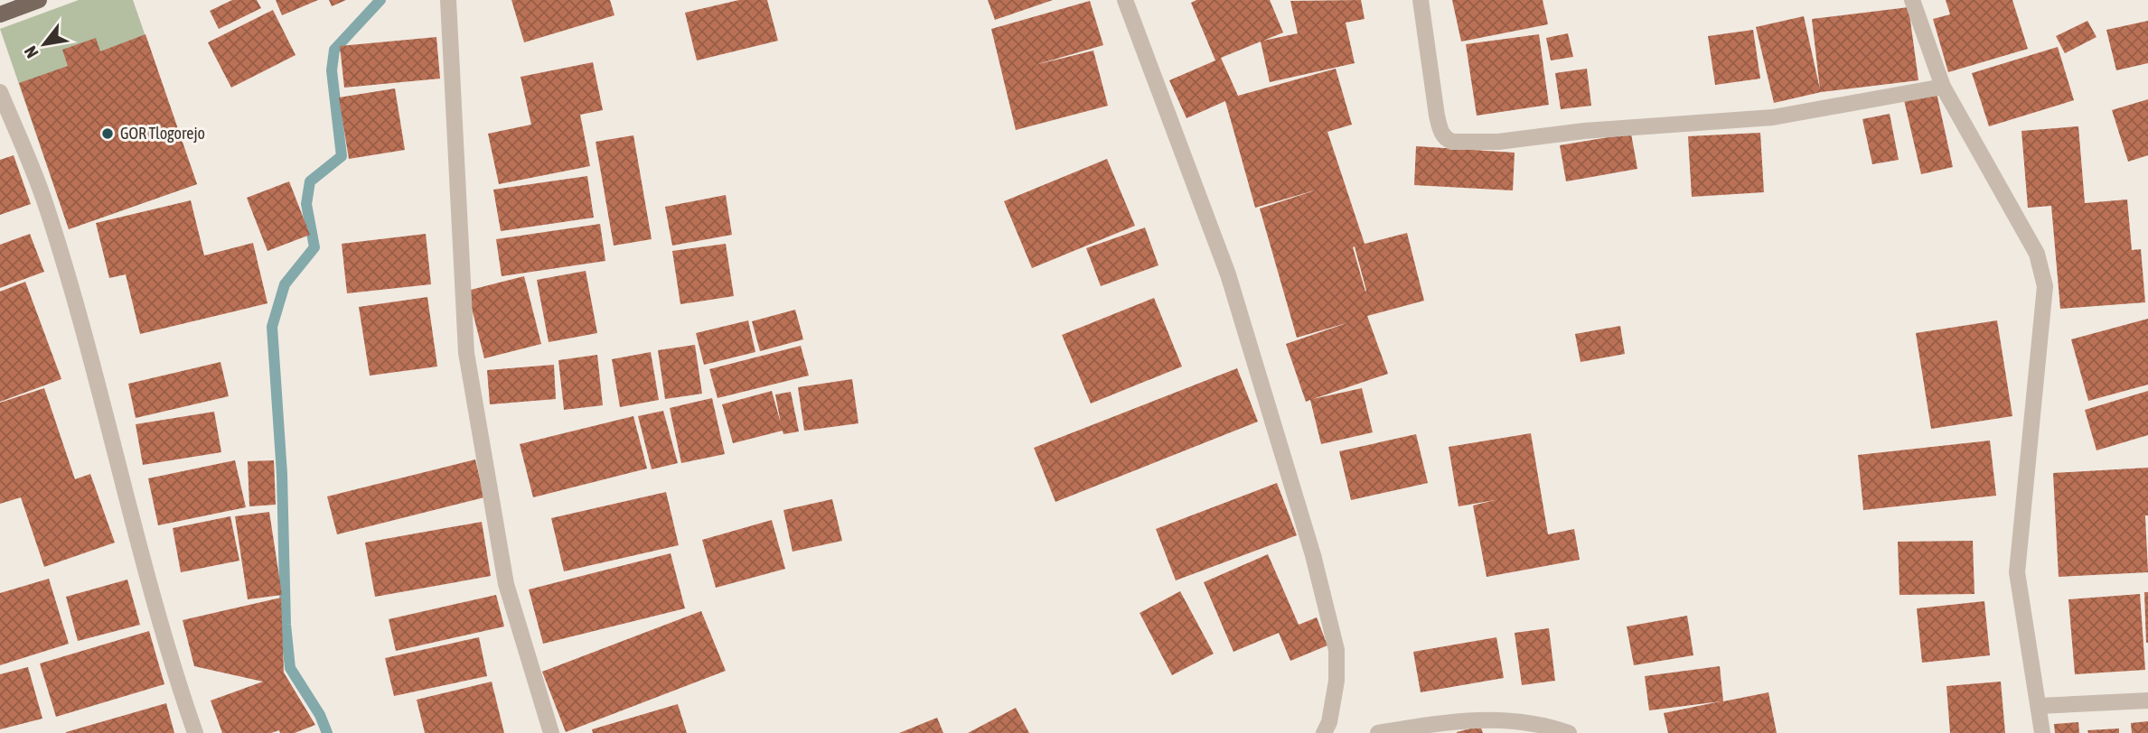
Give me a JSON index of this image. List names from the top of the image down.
{
  "places": ["GOR Tlogorejo"],
  "north": "bottom left"
}
